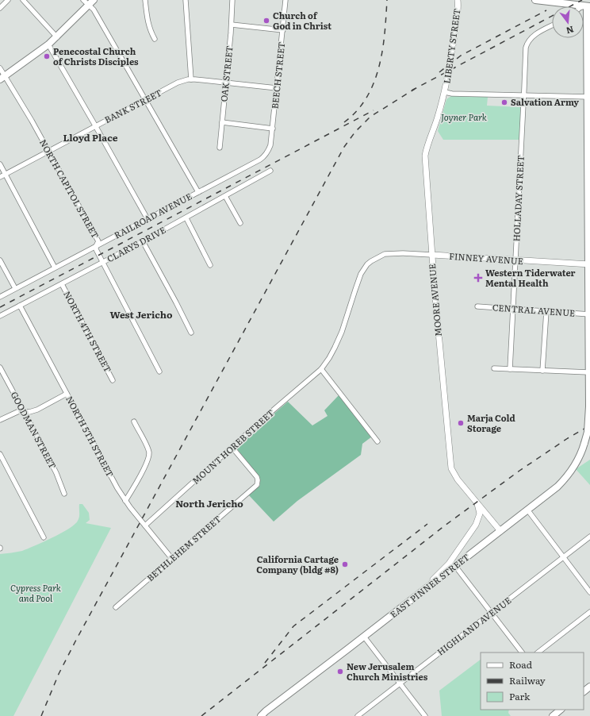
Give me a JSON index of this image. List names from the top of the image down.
{
  "streets": {
    "main road": ["EAST PINNER STREET"],
    "street": [
      "LIBERTY STREET",
      "OAK STREET",
      "BEECH STREET",
      "BANK STREET",
      "NORTH CAPITOL STREET",
      "HOLLADAY STREET",
      "RAILROAD AVENUE",
      "CLARYS DRIVE",
      "FINNEY AVENUE",
      "MOORE AVENUE",
      "CENTRAL AVENUE",
      "NORTH 4TH STREET",
      "GOODMAN STREET",
      "NORTH 5TH STREET",
      "MOUNT HOREB STREET",
      "BETHLEHEM STREET",
      "HIGHLAND AVENUE"
    ]
  },
  "crossings": [
    ["LIBERTY STREET", "MOORE AVENUE"],
    ["OAK STREET", "BANK STREET"],
    ["BEECH STREET", "BANK STREET"],
    ["BEECH STREET", "RAILROAD AVENUE"],
    ["BANK STREET", "NORTH CAPITOL STREET"],
    ["NORTH CAPITOL STREET", "RAILROAD AVENUE"],
    ["NORTH CAPITOL STREET", "CLARYS DRIVE"],
    ["HOLLADAY STREET", "FINNEY AVENUE"],
    ["HOLLADAY STREET", "CENTRAL AVENUE"],
    ["CLARYS DRIVE", "NORTH 4TH STREET"],
    ["CLARYS DRIVE", "NORTH 5TH STREET"],
    ["FINNEY AVENUE", "MOORE AVENUE"],
    ["FINNEY AVENUE", "MOUNT HOREB STREET"],
    ["FINNEY AVENUE", "EAST PINNER STREET"],
    ["MOORE AVENUE", "EAST PINNER STREET"],
    ["CENTRAL AVENUE", "EAST PINNER STREET"],
    ["NORTH 5TH STREET", "MOUNT HOREB STREET"],
    ["NORTH 5TH STREET", "BETHLEHEM STREET"],
    ["MOUNT HOREB STREET", "BETHLEHEM STREET"]
  ],
  "districts": ["Lloyd Place", "West Jericho", "North Jericho"],
  "parks": ["Joyner Park", "Cypress Park and Pool"],
  "places": {
    "other": [
      "Church of God in Christ",
      "Penecostal Church of Christs Disciples",
      "Salvation Army",
      "Marja Cold Storage",
      "California Cartage Company (bldg #8)",
      "New Jerusalem Church Ministries"
    ],
    "health": ["Western Tiderwater Mental Health"]
  },
  "legend": ["Road", "Railway", "Park"],
  "north": "bottom"
}
